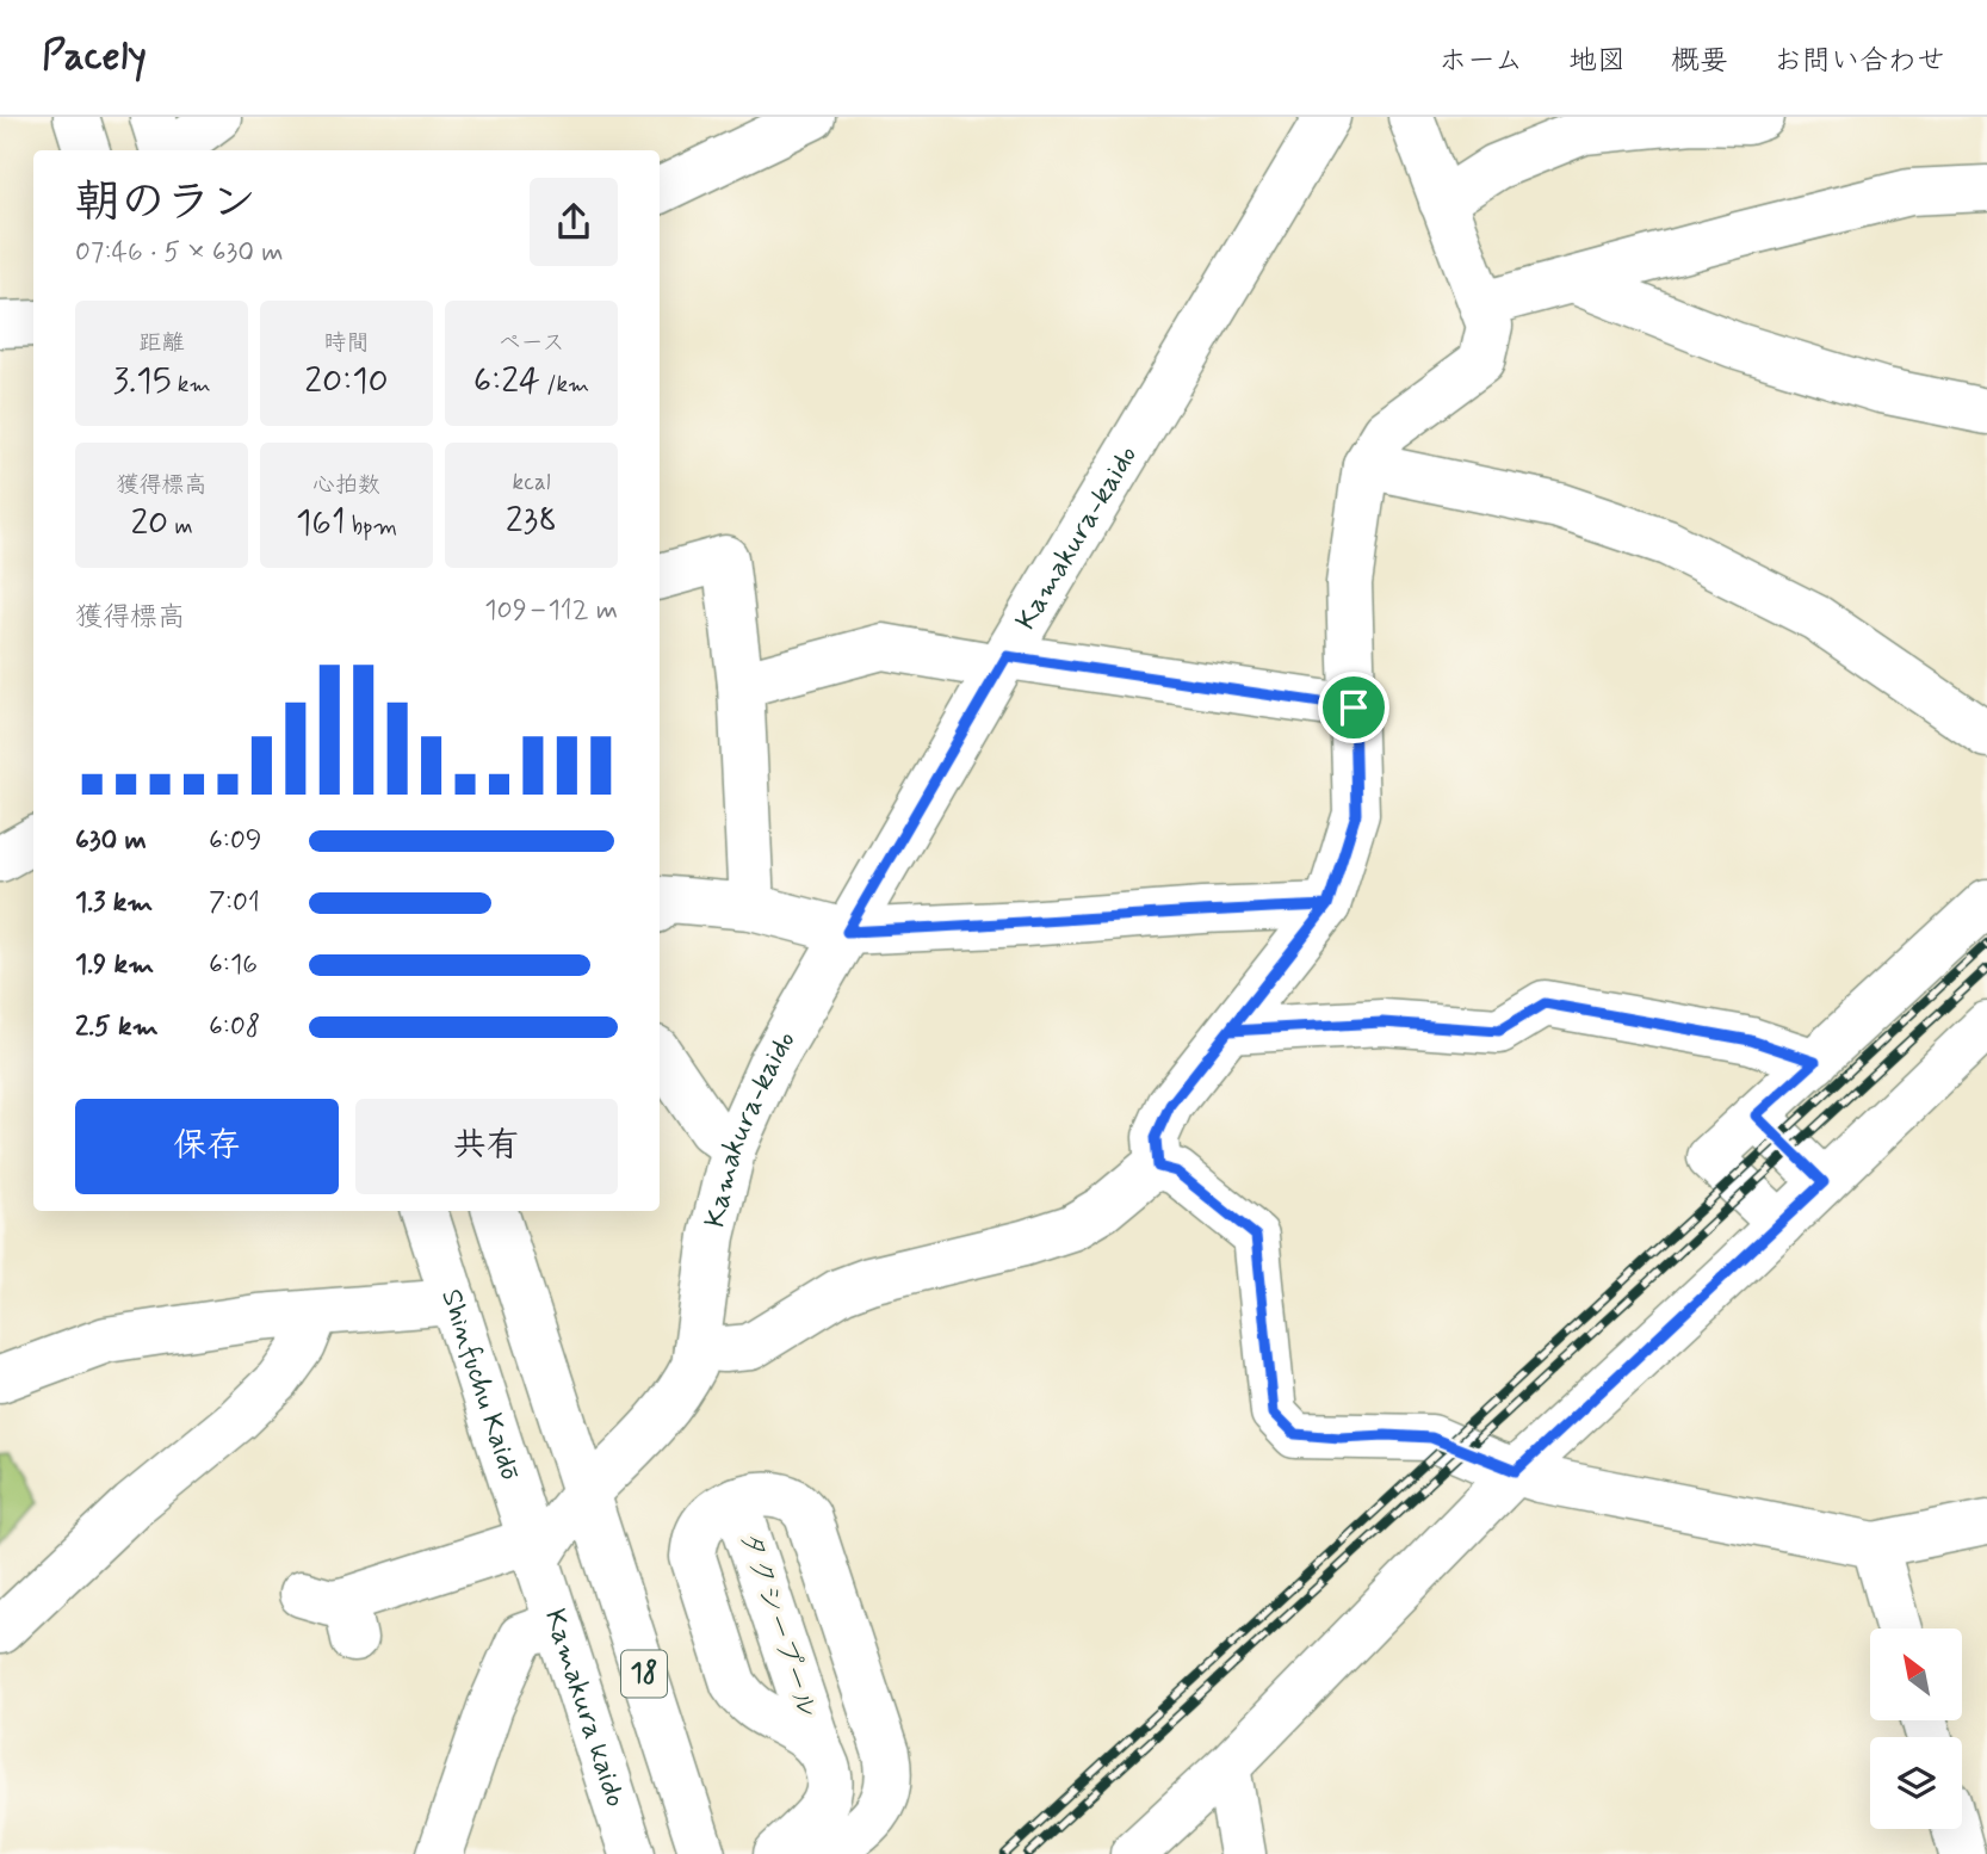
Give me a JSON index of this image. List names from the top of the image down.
{
  "streets": {
    "street": [
      "Kamakura-kaido",
      "Shinfuchu Kaidō",
      "タクシープール",
      "18",
      "Kamakura kaido"
    ]
  },
  "crossings": [
    ["Kamakura-kaido", "Shinfuchu Kaidō"],
    ["Kamakura-kaido", "18"],
    ["Kamakura-kaido", "Kamakura kaido"],
    ["Shinfuchu Kaidō", "Kamakura kaido"]
  ],
  "north": "top left",
  "page": {
    "header": "Pacely",
    "nav": [
      "ホーム",
      "地図",
      "概要",
      "お問い合わせ"
    ],
    "heading": ["朝のラン", "07:46 · 5 × 630 m"],
    "stats": [
      ["距離", "3.15 km"],
      ["時間", "20:10"],
      ["ペース", "6:24 /km"],
      ["獲得標高", "20 m"],
      ["心拍数", "161 bpm"],
      ["kcal", "238"]
    ],
    "chart": ["獲得標高", "109–112 m"],
    "list": [
      {
        "name": "630 m",
        "note": "6:09"
      },
      {
        "name": "1.3 km",
        "note": "7:01"
      },
      {
        "name": "1.9 km",
        "note": "6:16"
      },
      {
        "name": "2.5 km",
        "note": "6:08"
      }
    ],
    "buttons": ["保存", "共有"]
  }
}
